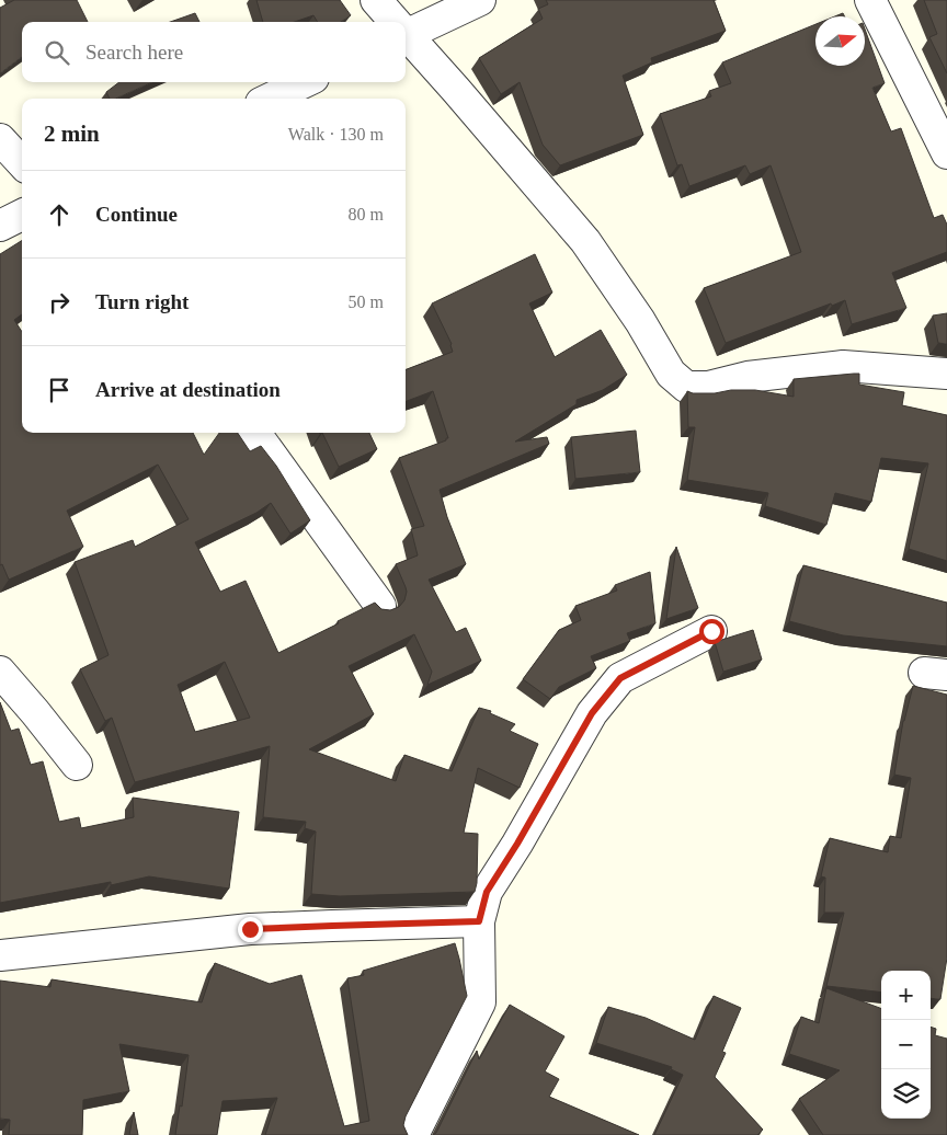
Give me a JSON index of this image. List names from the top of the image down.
{
  "north": "right",
  "page": {
    "search": "Search here",
    "heading": ["2 min", "Walk · 130 m"],
    "list": [
      ["Continue", "80 m"],
      ["Turn right", "50 m"],
      "Arrive at destination"
    ],
    "map_buttons": ["+", "−"]
  }
}
